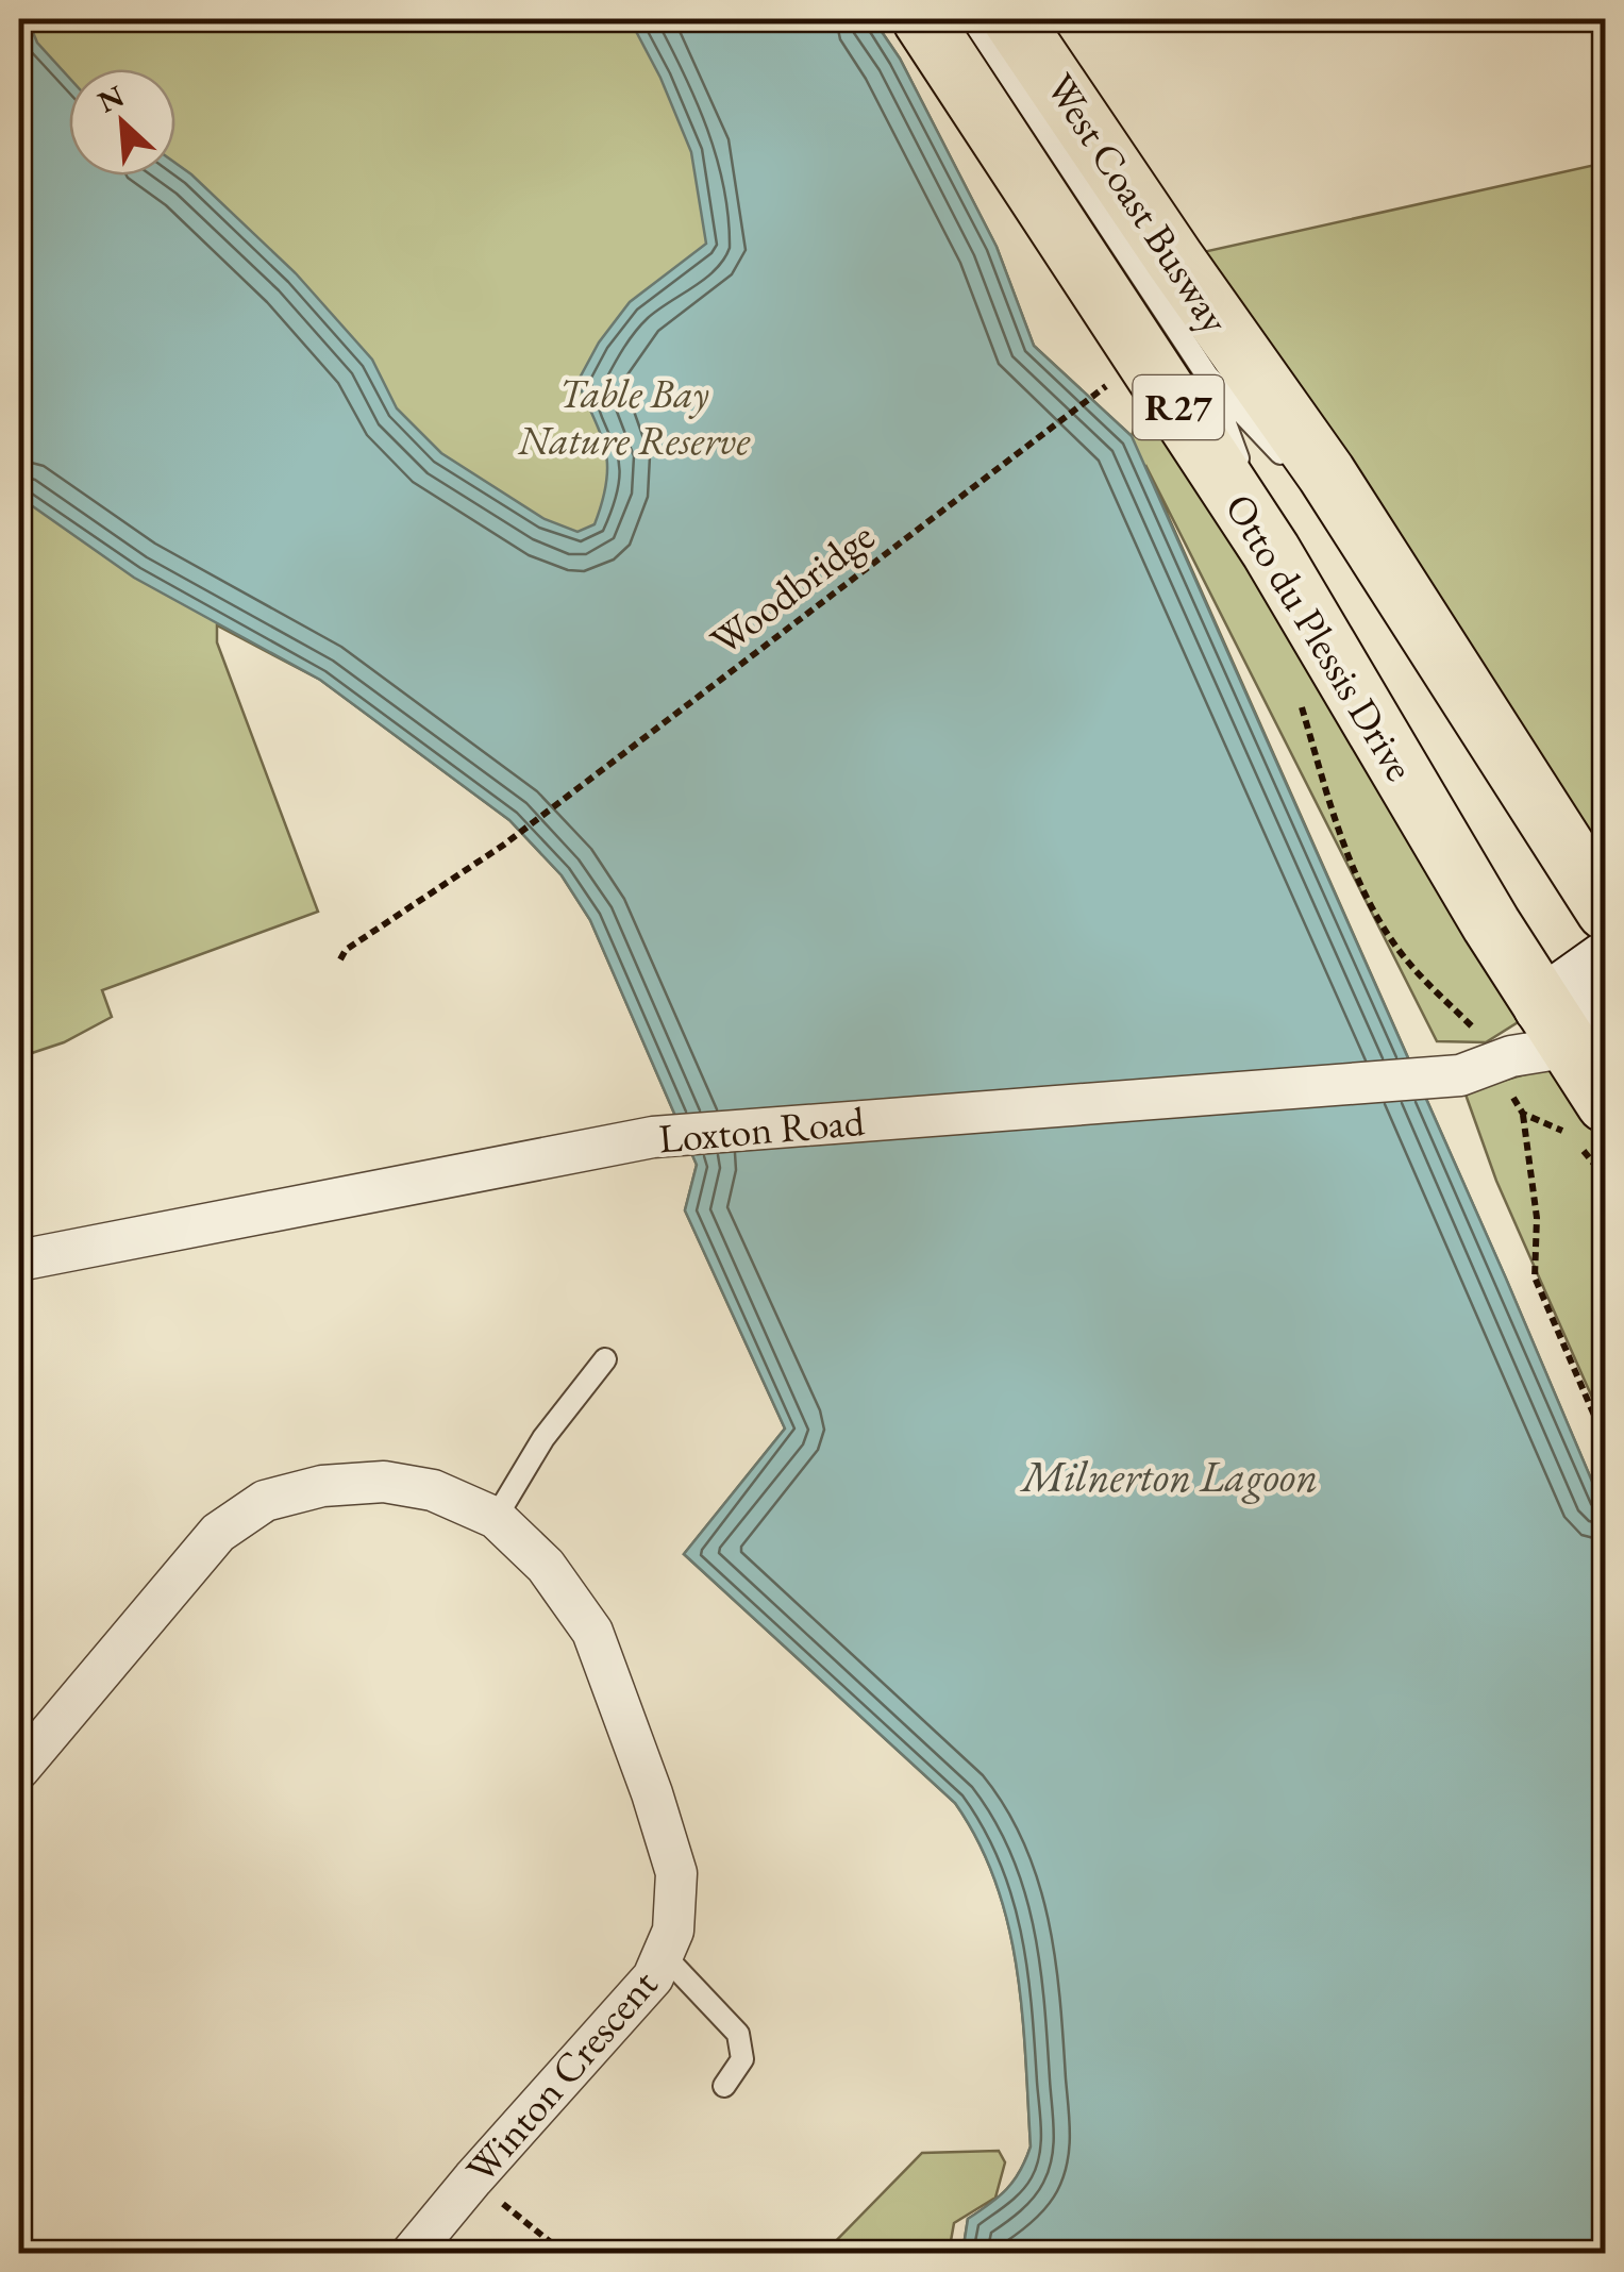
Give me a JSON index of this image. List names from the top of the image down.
{
  "streets": {
    "main road": ["R27", "Otto du Plessis Drive"],
    "street": ["Loxton Road", "Winton Crescent"],
    "lane": ["West Coast Busway"],
    "path": ["Woodbridge"]
  },
  "crossings": [
    ["West Coast Busway", "R27"],
    ["West Coast Busway", "Otto du Plessis Drive"],
    ["R27", "Otto du Plessis Drive"],
    ["R27", "Loxton Road"],
    ["Otto du Plessis Drive", "Loxton Road"]
  ],
  "water": ["Milnerton Lagoon"],
  "parks": ["Table Bay Nature Reserve"],
  "north": "top left"
}
